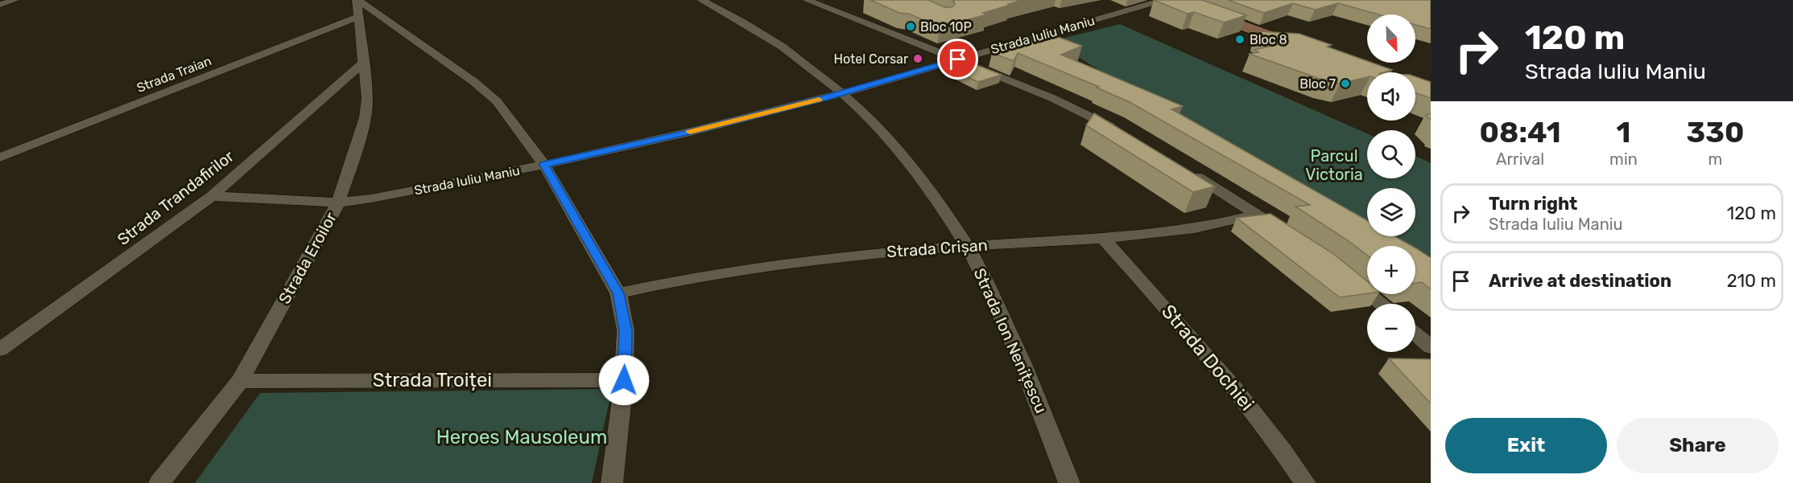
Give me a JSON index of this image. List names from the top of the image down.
{
  "streets": {
    "street": [
      "Strada Iuliu Maniu",
      "Strada Traian",
      "Strada Trandafirilor",
      "Strada Crișan",
      "Strada Eroilor",
      "Strada Ion Nenițescu",
      "Strada Dochiei",
      "Strada Troiței"
    ]
  },
  "crossings": [
    ["Strada Iuliu Maniu", "Strada Trandafirilor"],
    ["Strada Iuliu Maniu", "Strada Eroilor"],
    ["Strada Iuliu Maniu", "Strada Ion Nenițescu"],
    ["Strada Traian", "Strada Eroilor"],
    ["Strada Trandafirilor", "Strada Eroilor"],
    ["Strada Crișan", "Strada Ion Nenițescu"],
    ["Strada Crișan", "Strada Dochiei"],
    ["Strada Eroilor", "Strada Troiței"]
  ],
  "parks": ["Parcul Victoria", "Heroes Mausoleum"],
  "places": [
    "Bloc 10P",
    "Bloc 8",
    "Hotel Corsar",
    "Bloc 7"
  ],
  "north": "bottom right",
  "page": {
    "turn": ["120 m", "Strada Iuliu Maniu"],
    "map_buttons": ["+", "−"],
    "eta": [
      "08:41",
      "Arrival",
      "1",
      "min",
      "330",
      "m"
    ],
    "list": [
      {
        "name": "Turn right",
        "note": "Strada Iuliu Maniu",
        "value": "120 m"
      },
      {
        "name": "Arrive at destination",
        "value": "210 m"
      }
    ],
    "buttons": ["Exit", "Share"]
  }
}
